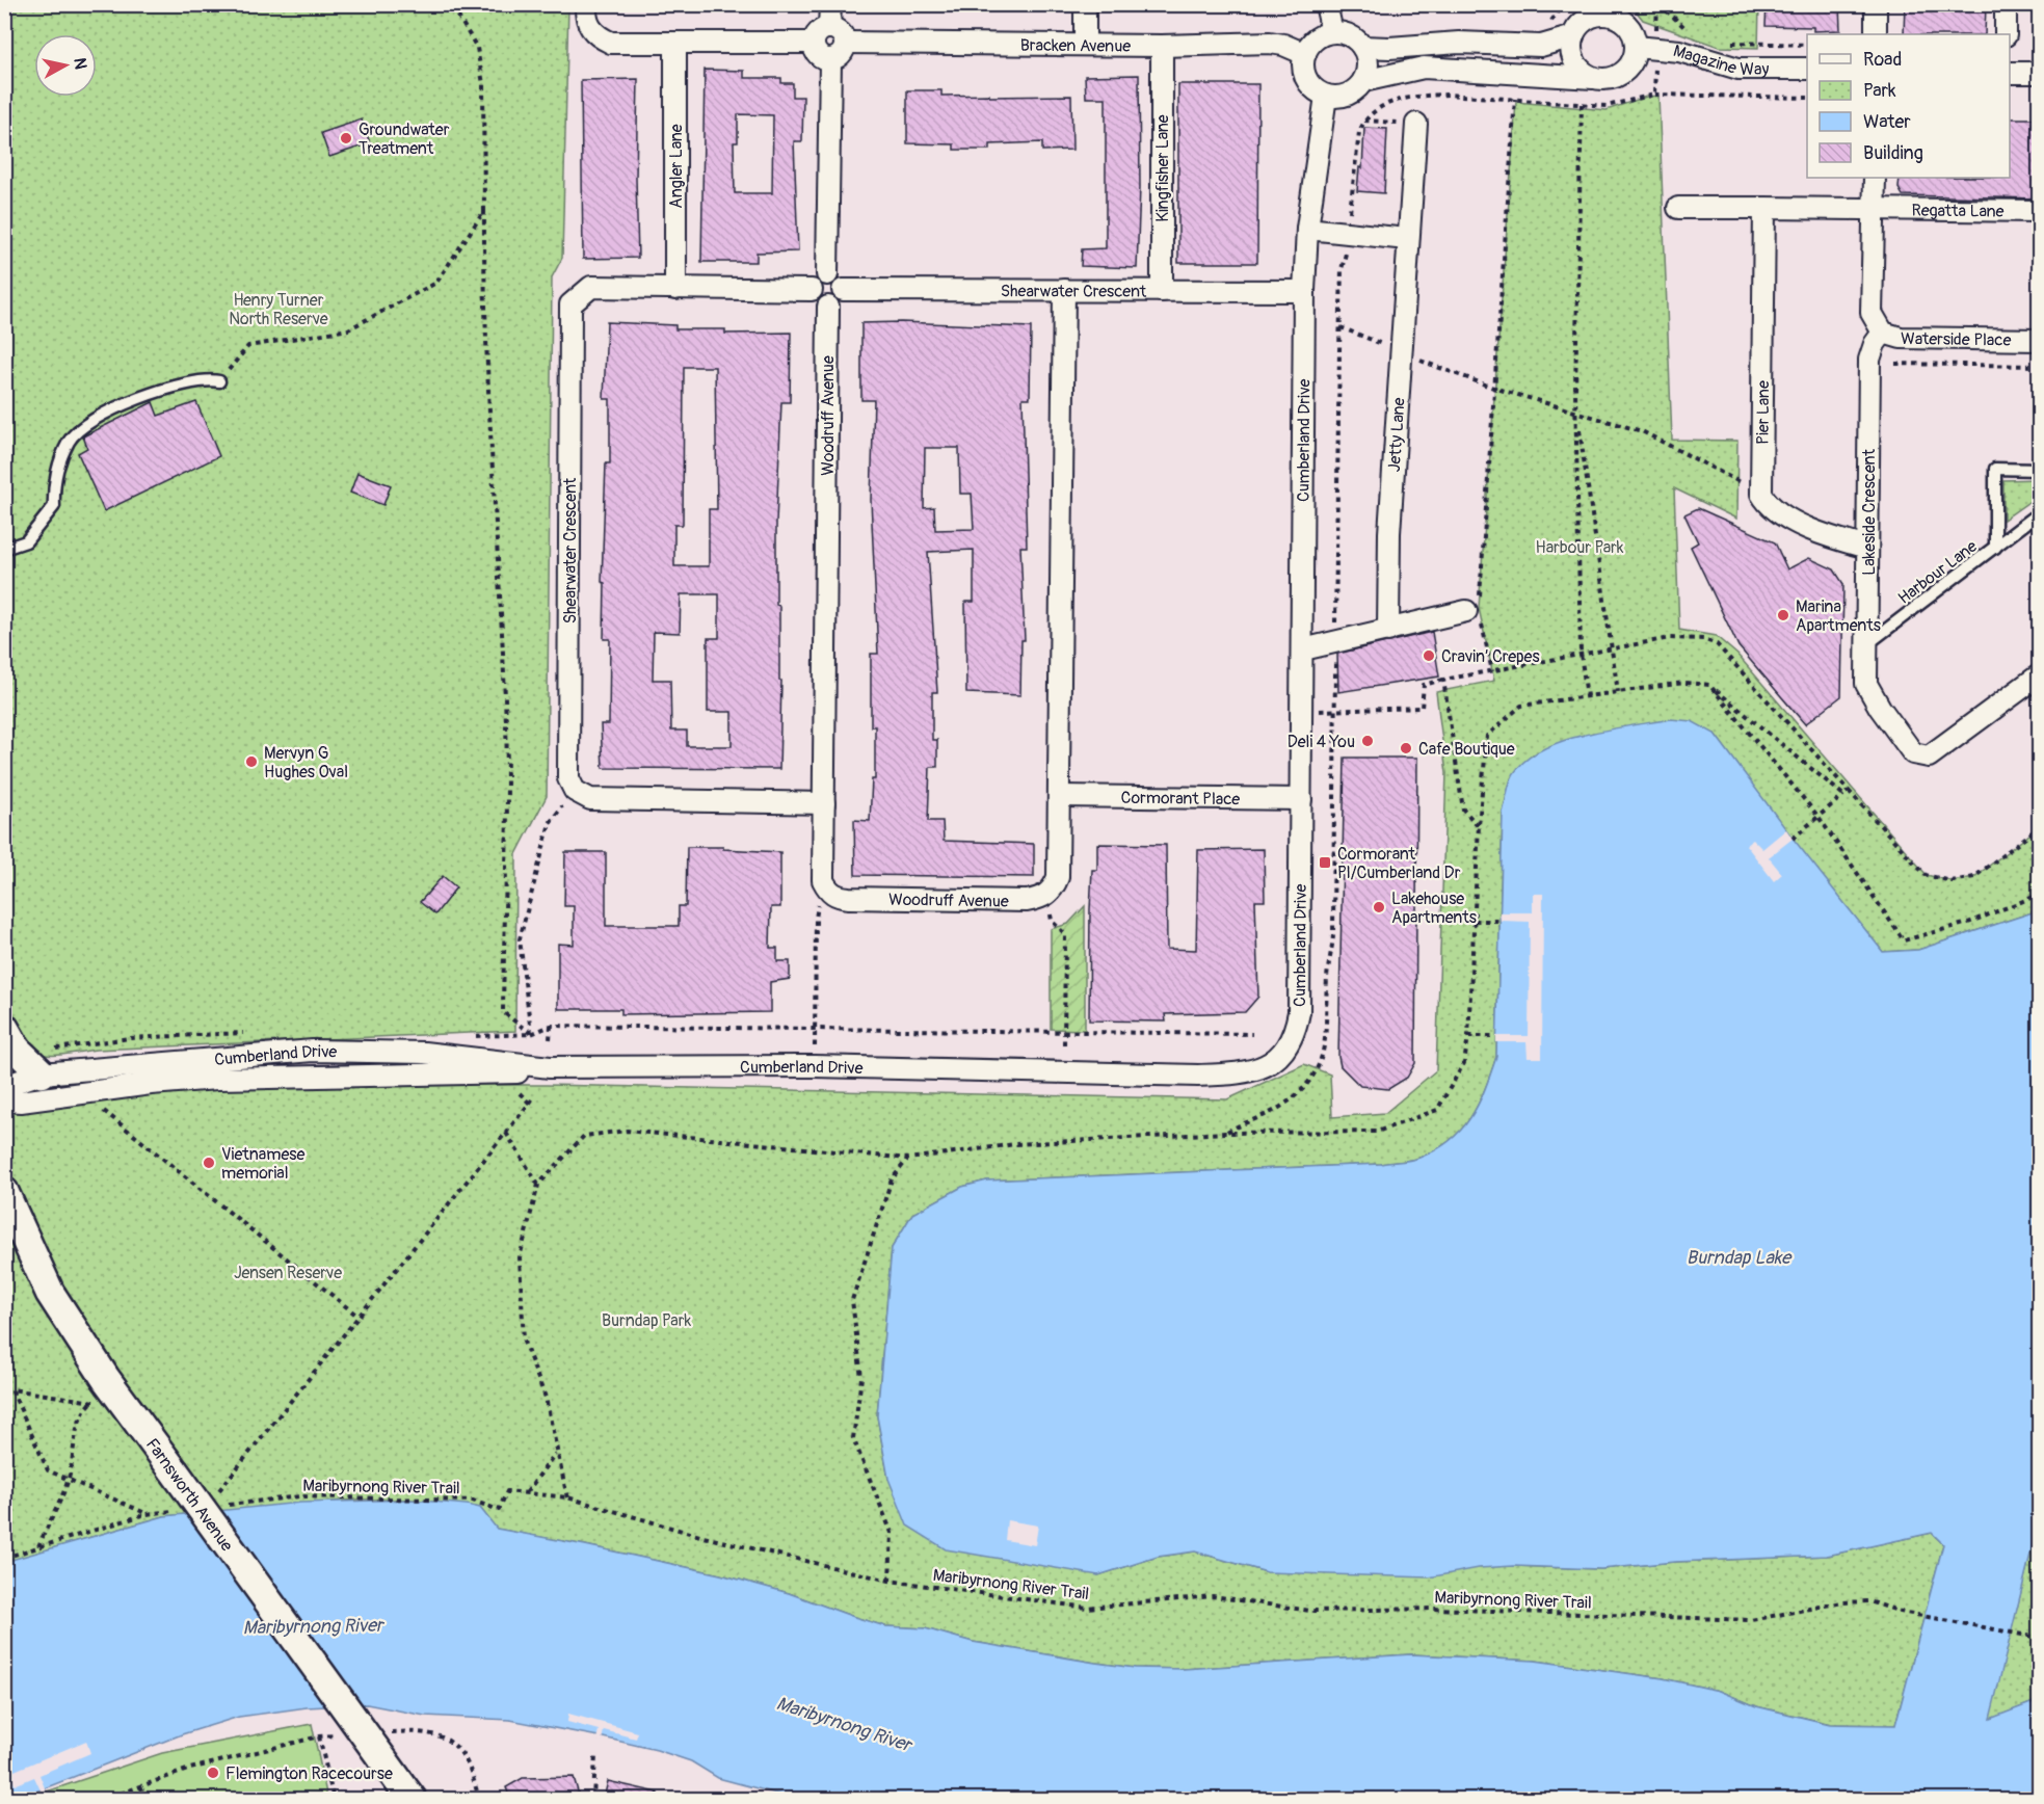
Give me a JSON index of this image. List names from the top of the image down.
{
  "streets": {
    "main road": ["Farnsworth Avenue"],
    "street": [
      "Bracken Avenue",
      "Magazine Way",
      "Angler Lane",
      "Kingfisher Lane",
      "Regatta Lane",
      "Shearwater Crescent",
      "Waterside Place",
      "Pier Lane",
      "Woodruff Avenue",
      "Jetty Lane",
      "Cumberland Drive",
      "Lakeside Crescent",
      "Cormorant Place"
    ],
    "lane": ["Harbour Lane"],
    "path": ["Maribyrnong River Trail"]
  },
  "crossings": [
    ["Bracken Avenue", "Kingfisher Lane"],
    ["Bracken Avenue", "Cumberland Drive"],
    ["Angler Lane", "Shearwater Crescent"],
    ["Kingfisher Lane", "Shearwater Crescent"],
    ["Regatta Lane", "Waterside Place"],
    ["Shearwater Crescent", "Woodruff Avenue"],
    ["Shearwater Crescent", "Cumberland Drive"],
    ["Waterside Place", "Lakeside Crescent"],
    ["Cumberland Drive", "Cormorant Place"],
    ["Lakeside Crescent", "Harbour Lane"]
  ],
  "water": ["Burndap Lake", "Maribyrnong River"],
  "parks": [
    "Henry Turner North Reserve",
    "Harbour Park",
    "Jensen Reserve",
    "Burndap Park"
  ],
  "places": {
    "other": [
      "Groundwater Treatment",
      "Marina Apartments",
      "Cravin’ Crepes",
      "Deli 4 You",
      "Cafe Boutique",
      "Mervyn G Hughes Oval",
      "Lakehouse Apartments",
      "Vietnamese memorial",
      "Flemington Racecourse"
    ],
    "transit": ["Cormorant Pl/Cumberland Dr"]
  },
  "legend": [
    "Road",
    "Park",
    "Water",
    "Building"
  ],
  "north": "right"
}
